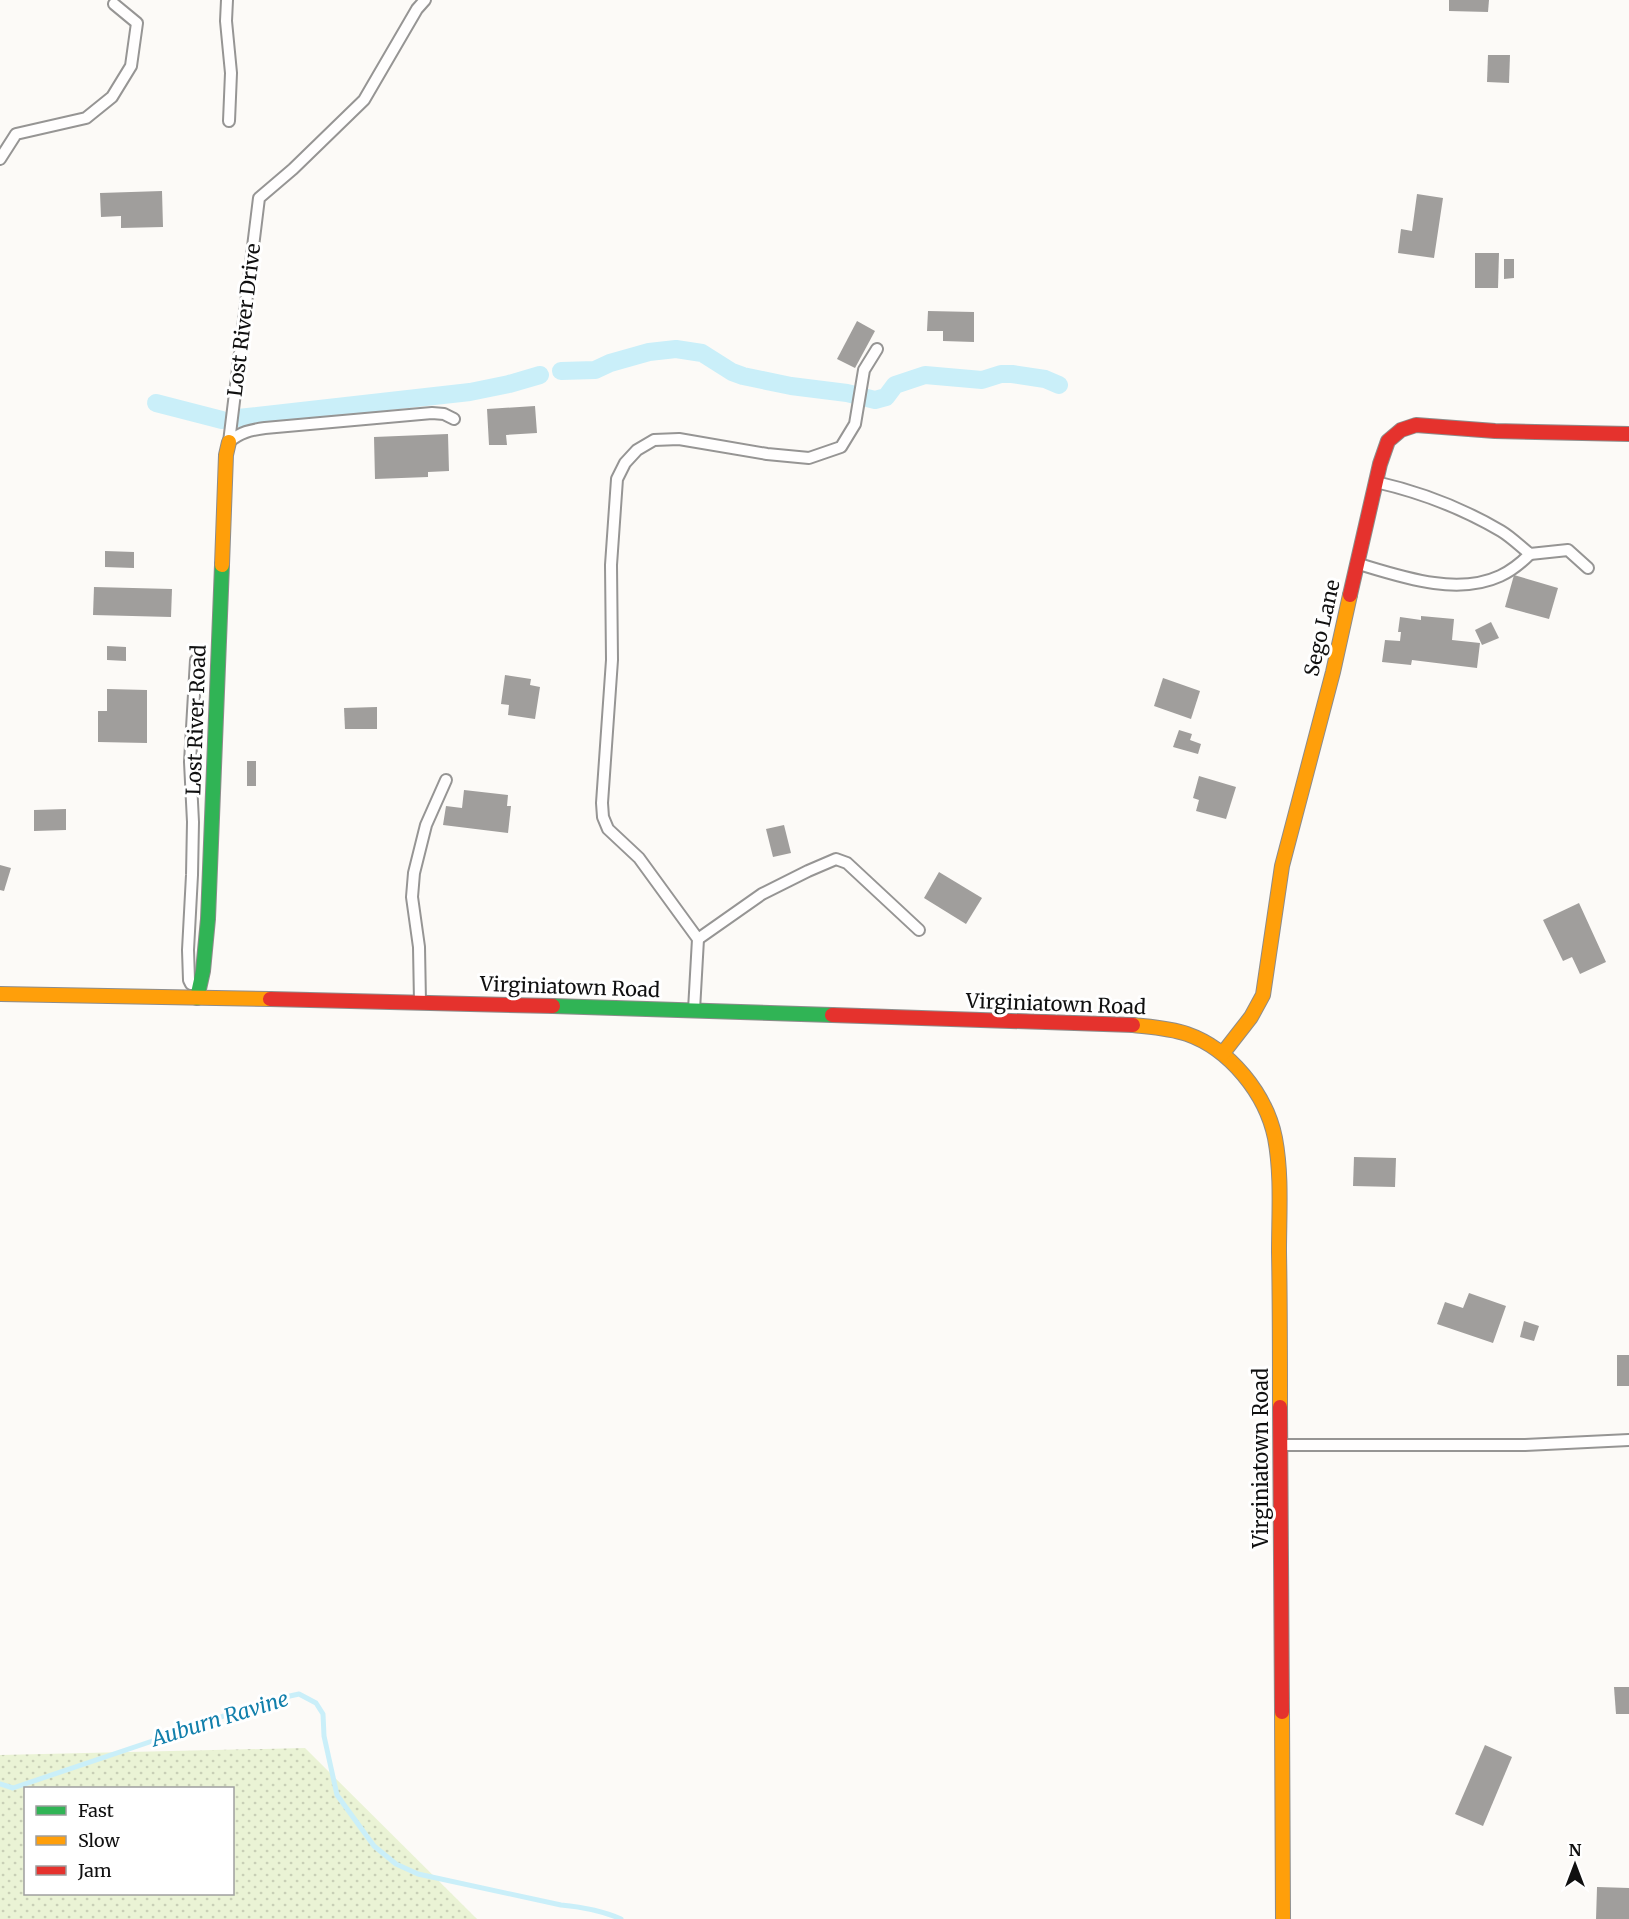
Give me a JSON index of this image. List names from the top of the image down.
{
  "streets": {
    "street": ["Sego Lane", "Lost River Road", "Virginiatown Road"],
    "lane": ["Lost River Drive"]
  },
  "crossings": [
    ["Lost River Drive", "Lost River Road"],
    ["Sego Lane", "Virginiatown Road"],
    ["Lost River Road", "Virginiatown Road"]
  ],
  "water": ["Auburn Ravine"],
  "legend": ["Fast", "Slow", "Jam"],
  "north": "top"
}
